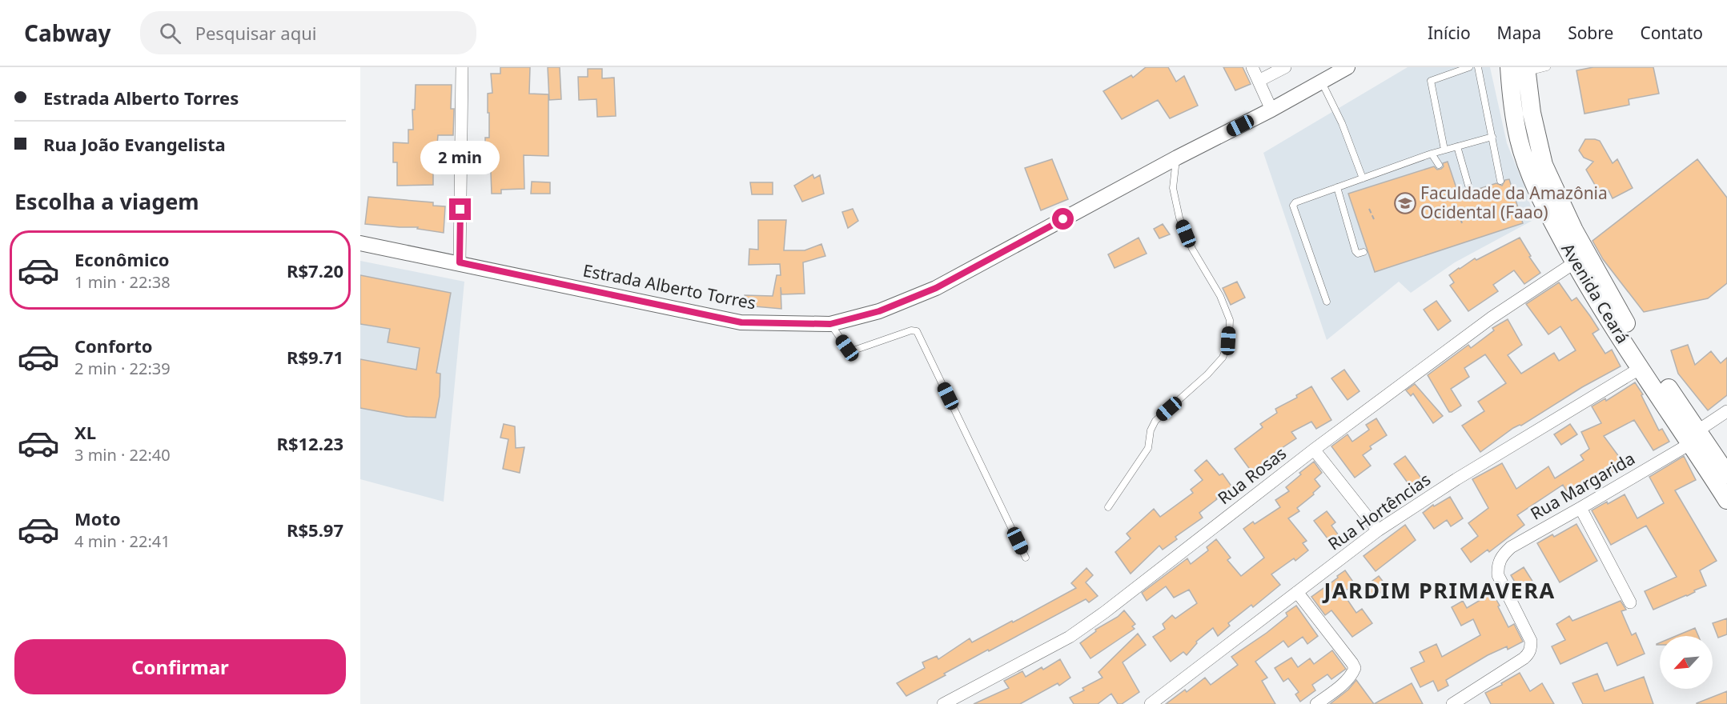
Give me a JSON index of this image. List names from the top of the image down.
{
  "streets": {
    "main road": ["Avenida Ceará"],
    "street": [
      "Estrada Alberto Torres",
      "Rua Rosas",
      "Rua Margarida",
      "Rua Hortências"
    ]
  },
  "crossings": [
    ["Avenida Ceará", "Rua Rosas"],
    ["Avenida Ceará", "Rua Margarida"],
    ["Avenida Ceará", "Rua Hortências"]
  ],
  "districts": ["JARDIM PRIMAVERA"],
  "places": {
    "school or university": ["Faculdade da Amazônia Ocidental (Faao)"]
  },
  "north": "bottom left",
  "page": {
    "header": "Cabway",
    "search": "Pesquisar aqui",
    "nav": [
      "Início",
      "Mapa",
      "Sobre",
      "Contato"
    ],
    "banner": ["Estrada Alberto Torres", "Rua João Evangelista"],
    "bubble": "2 min",
    "heading": "Escolha a viagem",
    "list": [
      {
        "name": "Econômico",
        "note": "1 min · 22:38",
        "value": "R$7.20"
      },
      {
        "name": "Conforto",
        "note": "2 min · 22:39",
        "value": "R$9.71"
      },
      {
        "name": "XL",
        "note": "3 min · 22:40",
        "value": "R$12.23"
      },
      {
        "name": "Moto",
        "note": "4 min · 22:41",
        "value": "R$5.97"
      }
    ],
    "buttons": "Confirmar"
  }
}
